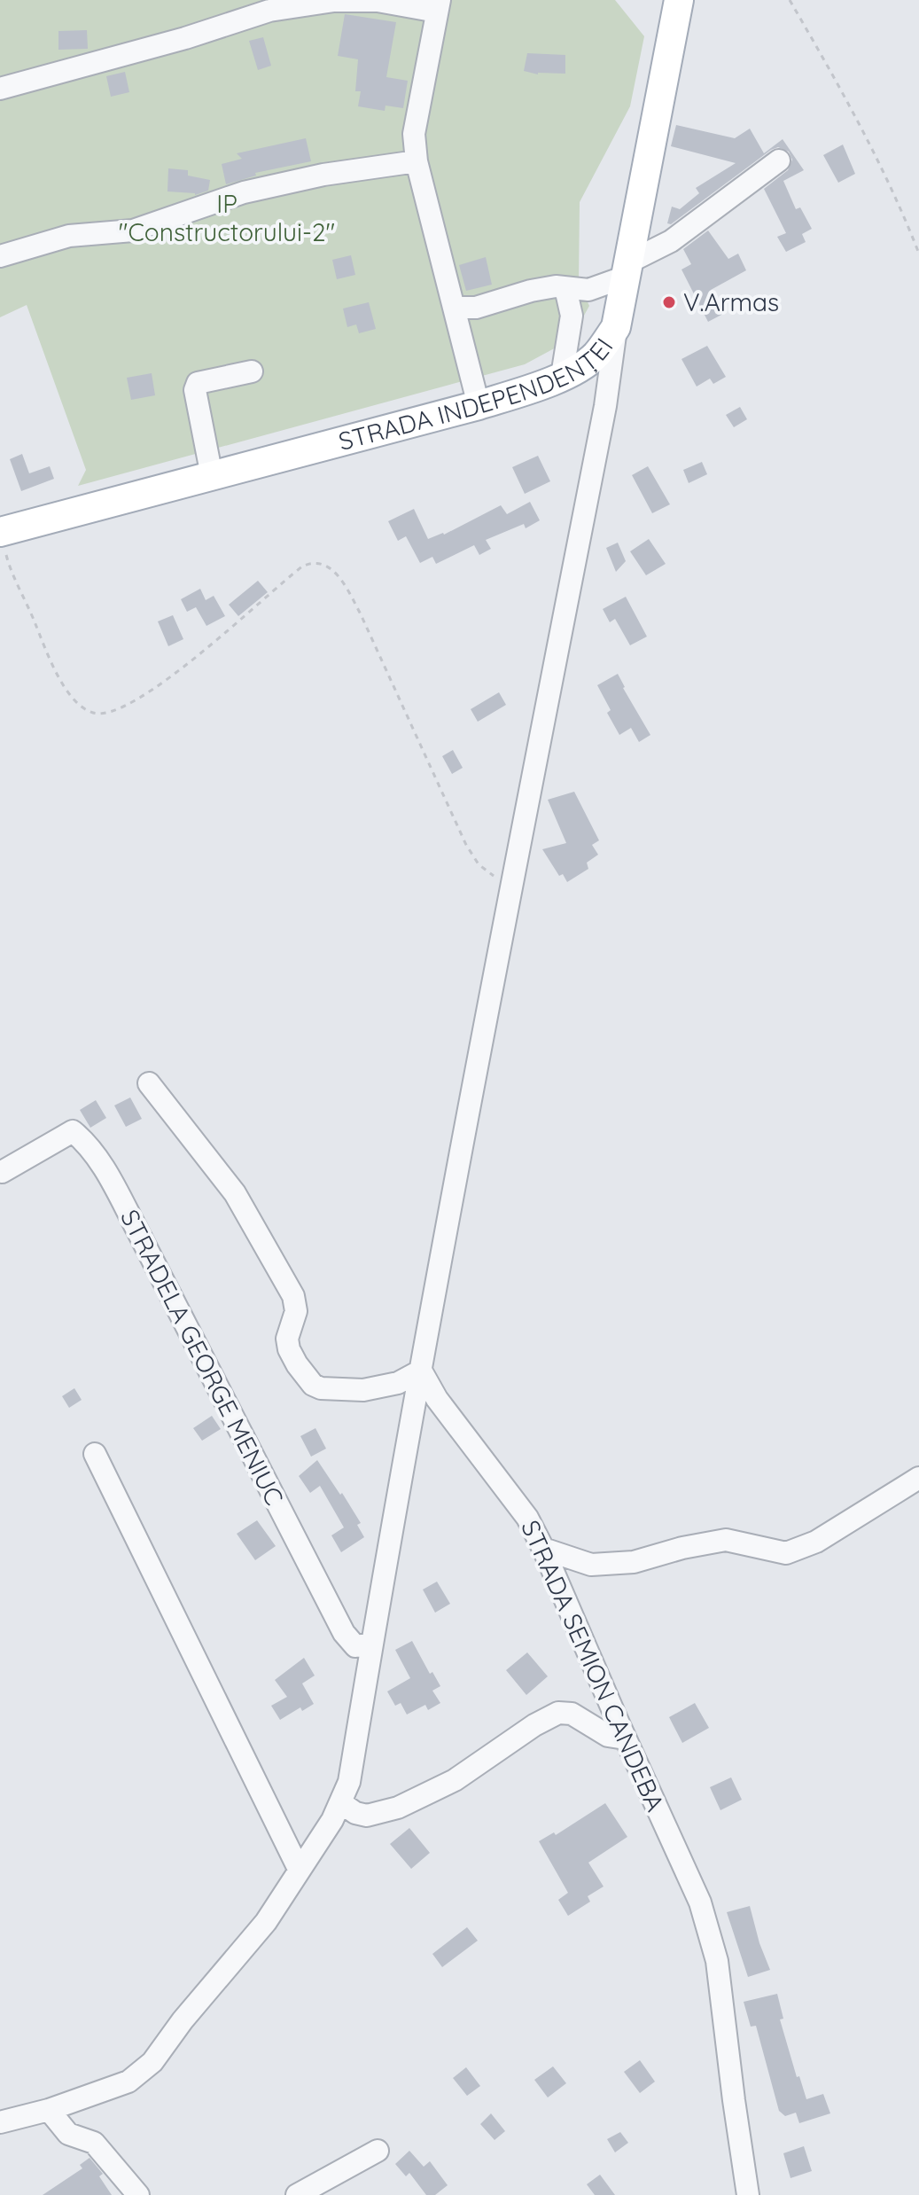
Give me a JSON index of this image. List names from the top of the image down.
{
  "streets": {
    "main road": ["STRADA INDEPENDENȚEI"],
    "street": ["STRADELA GEORGE MENIUC", "STRADA SEMION CANDEBA"]
  },
  "parks": ["IP \"Constructorului-2\""],
  "places": ["V.Armas"]
}
